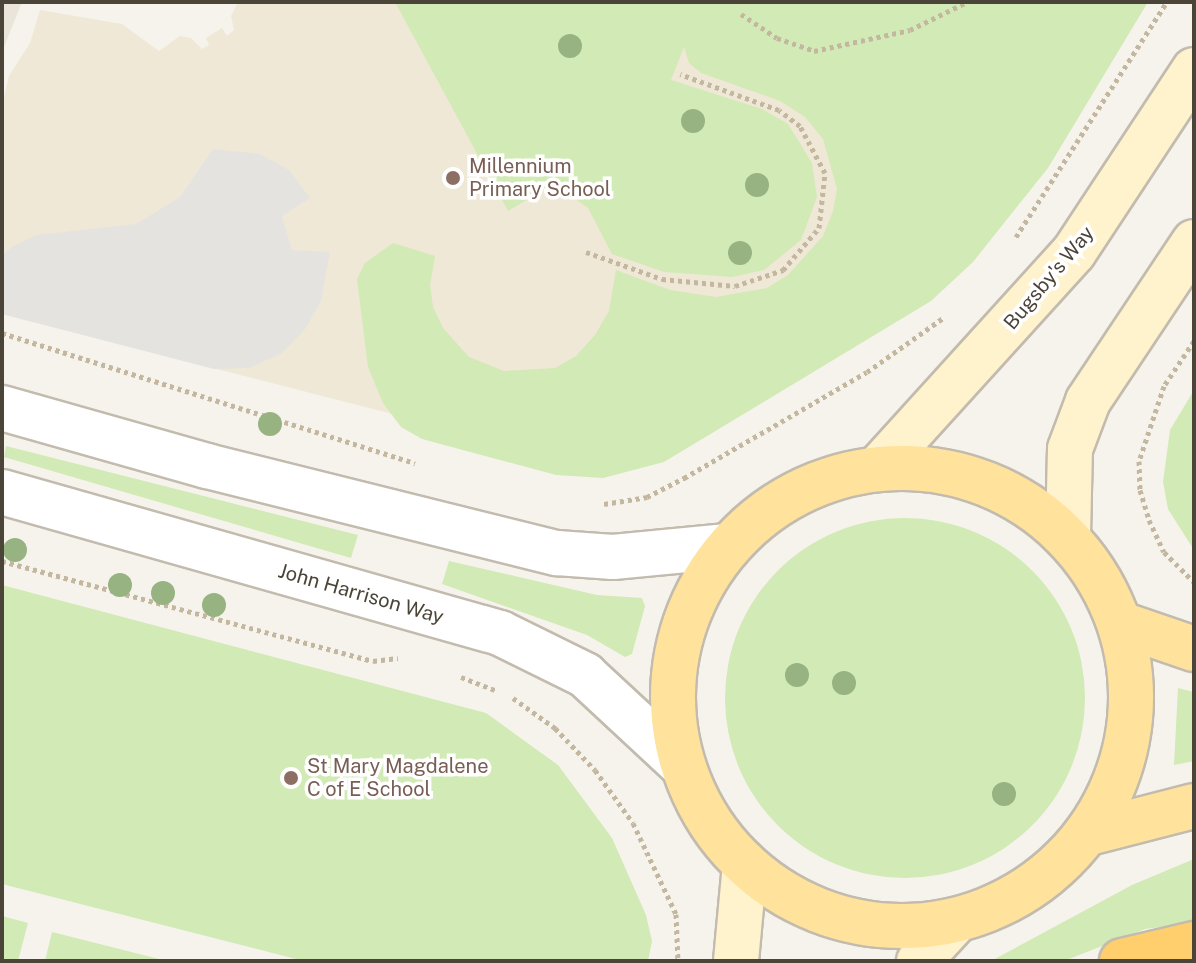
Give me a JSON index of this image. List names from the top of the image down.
{
  "streets": {
    "street": ["Bugsby's Way", "John Harrison Way"]
  },
  "places": ["Millennium Primary School", "St Mary Magdalene C of E School"]
}
